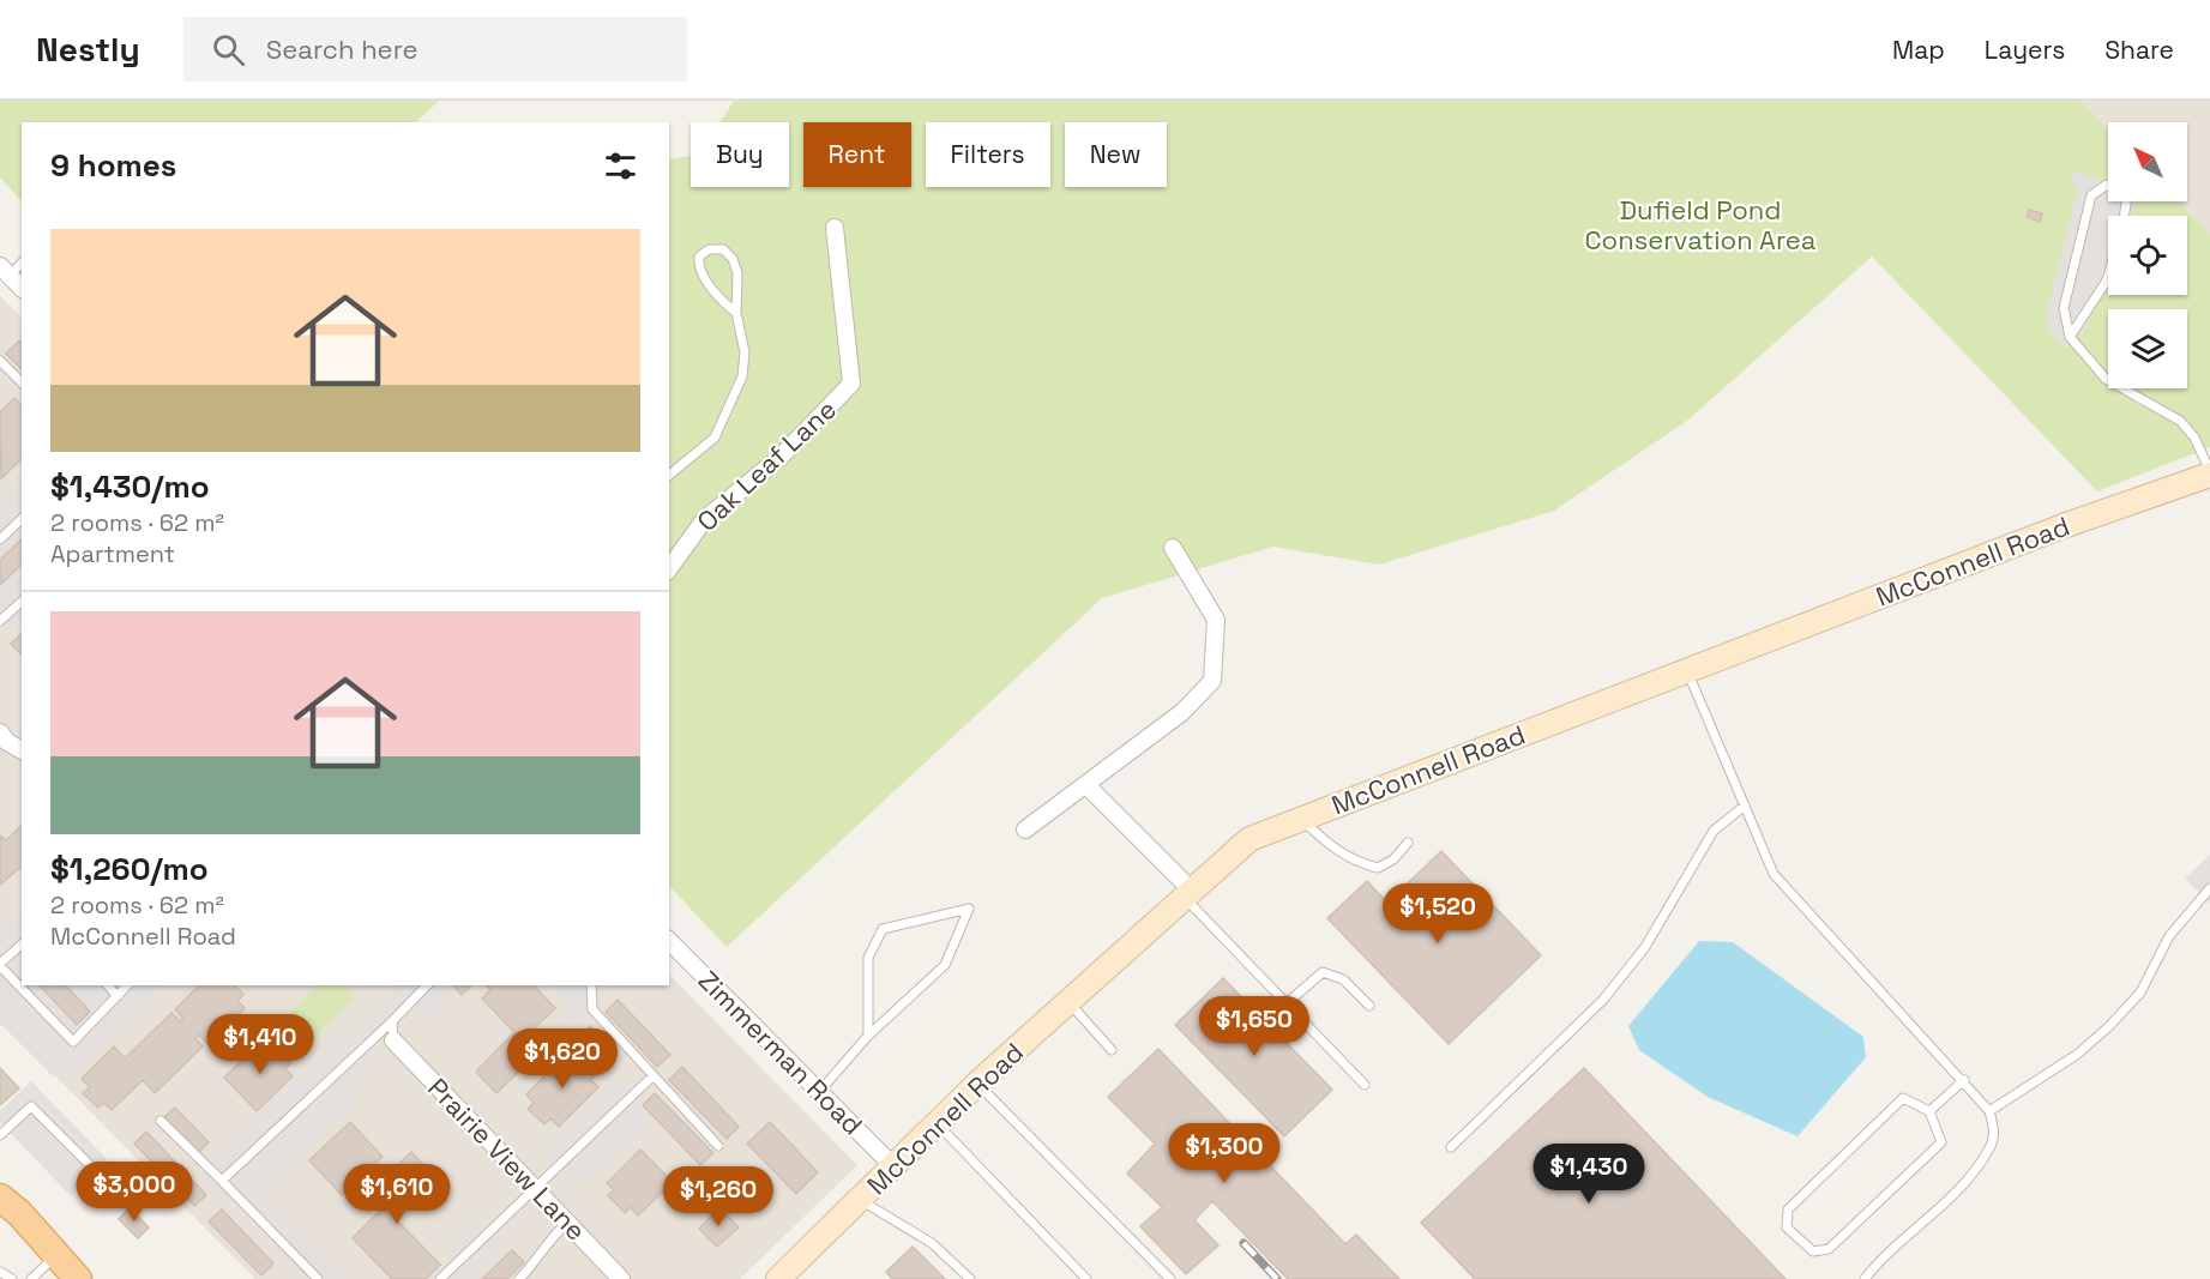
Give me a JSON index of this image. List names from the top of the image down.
{
  "streets": {
    "street": [
      "Oak Leaf Lane",
      "McConnell Road",
      "Zimmerman Road",
      "Prairie View Lane"
    ]
  },
  "crossings": [
    ["McConnell Road", "Zimmerman Road"]
  ],
  "parks": ["Dufield Pond Conservation Area"],
  "north": "top left",
  "page": {
    "header": "Nestly",
    "search": "Search here",
    "nav": ["Map", "Layers", "Share"],
    "chip": [
      "Buy",
      "Rent",
      "Filters",
      "New"
    ],
    "heading": "9 homes",
    "list": [
      {
        "name": "$1,430/mo",
        "note": "2 rooms · 62 m² · Apartment"
      },
      {
        "name": "$1,260/mo",
        "note": "2 rooms · 62 m² · McConnell Road"
      }
    ],
    "price": [
      "$1,520",
      "$1,650",
      "$1,410",
      "$1,620",
      "$1,300",
      "$1,430",
      "$3,000",
      "$1,610",
      "$1,260"
    ]
  }
}
